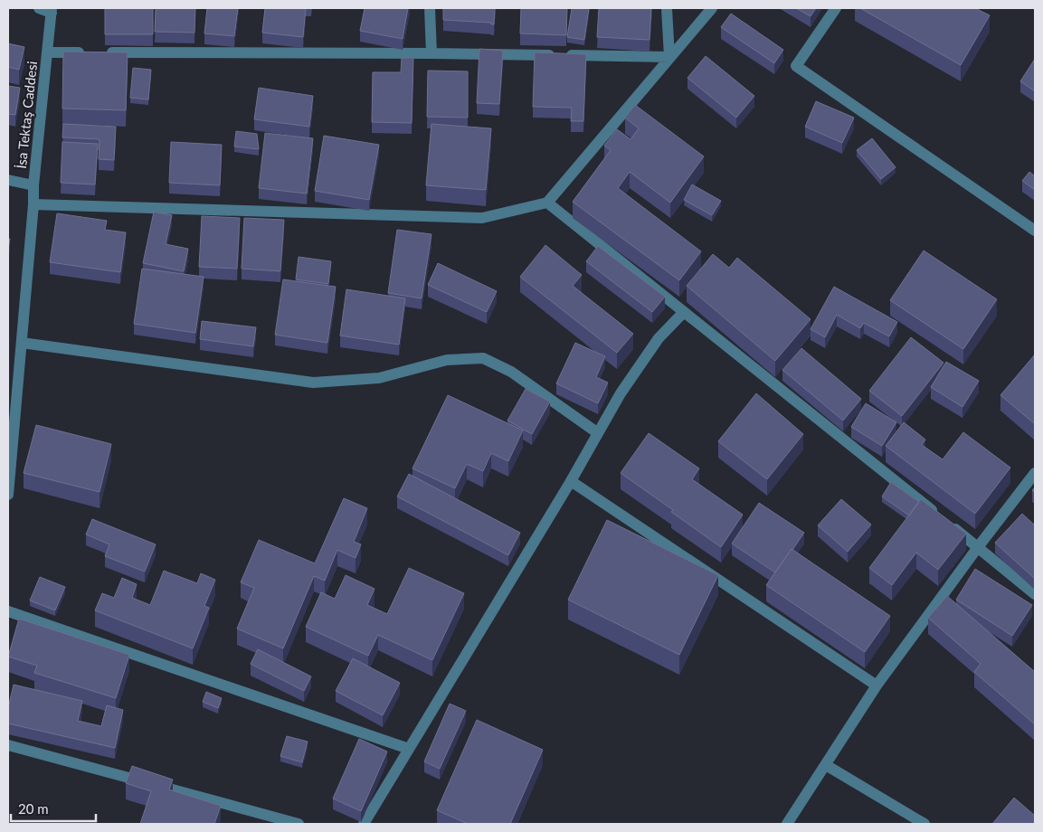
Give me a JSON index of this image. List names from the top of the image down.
{
  "streets": {
    "street": ["İsa Tektaş Caddesi"]
  },
  "scale_bar": "20 m"
}
